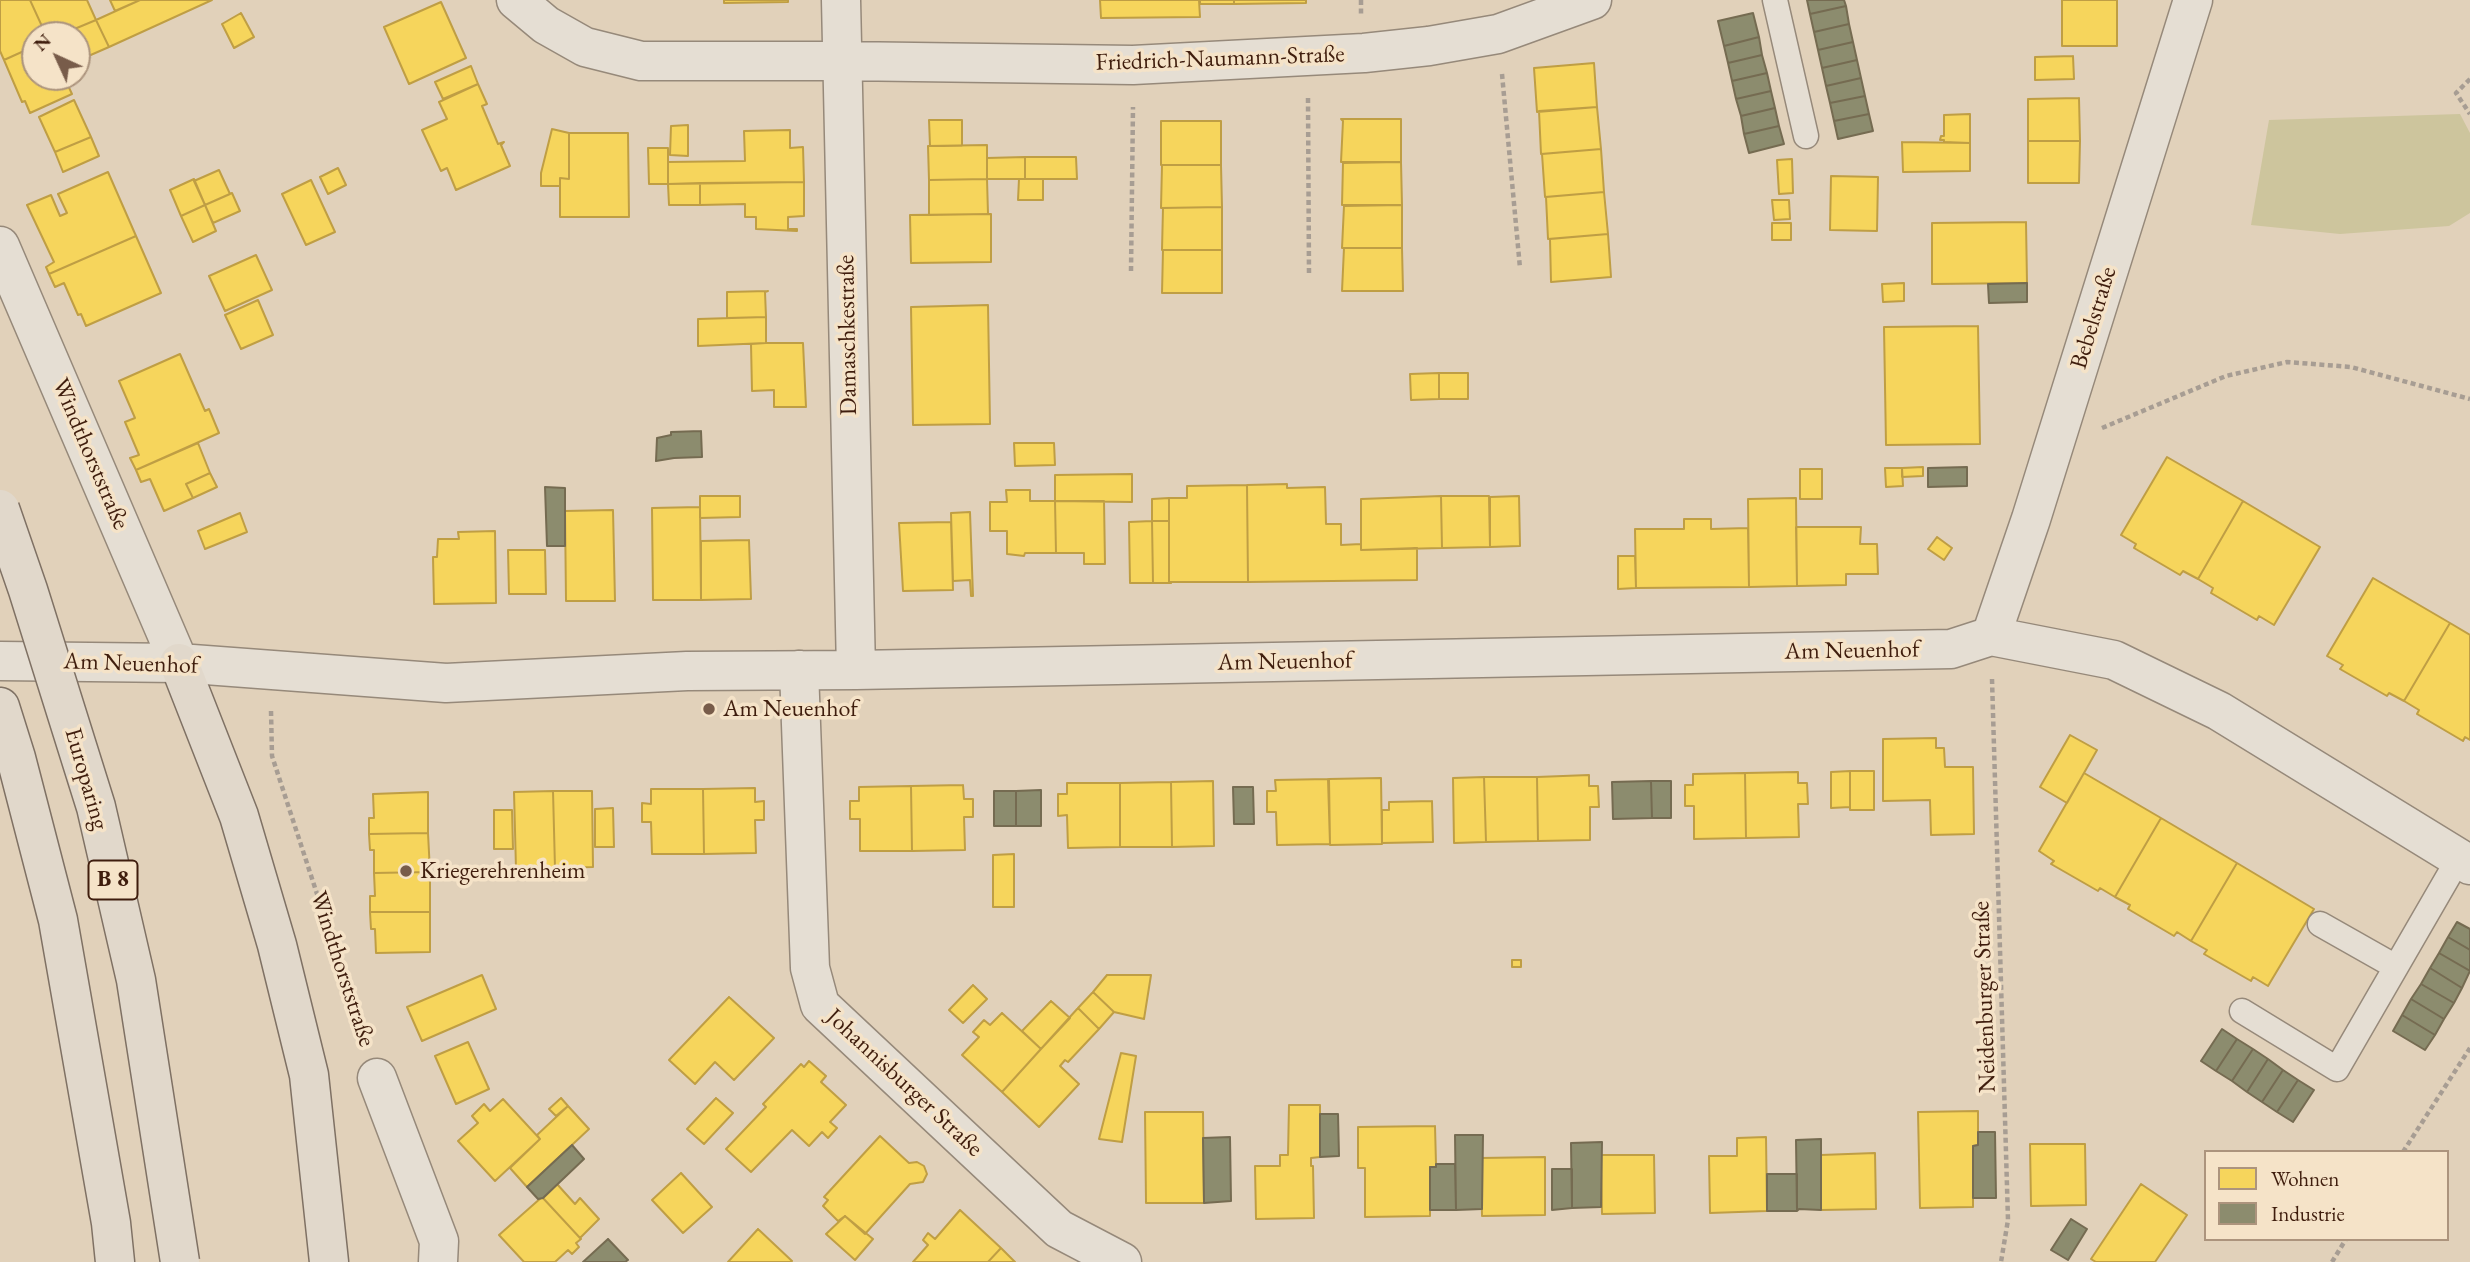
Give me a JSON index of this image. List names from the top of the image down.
{
  "streets": {
    "highway": ["Europaring", "B 8"],
    "street": [
      "Friedrich-Naumann-Straße",
      "Bebelstraße",
      "Damaschkestraße",
      "Windthorststraße",
      "Am Neuenhof",
      "Johannisburger Straße"
    ],
    "path": ["Neidenburger Straße"]
  },
  "crossings": [
    ["Friedrich-Naumann-Straße", "Damaschkestraße"],
    ["Bebelstraße", "Am Neuenhof"],
    ["Damaschkestraße", "Am Neuenhof"],
    ["Windthorststraße", "Am Neuenhof"],
    ["Am Neuenhof", "Johannisburger Straße"]
  ],
  "places": ["Am Neuenhof", "Kriegerehrenheim"],
  "legend": ["Wohnen", "Industrie"],
  "north": "top left"
}
